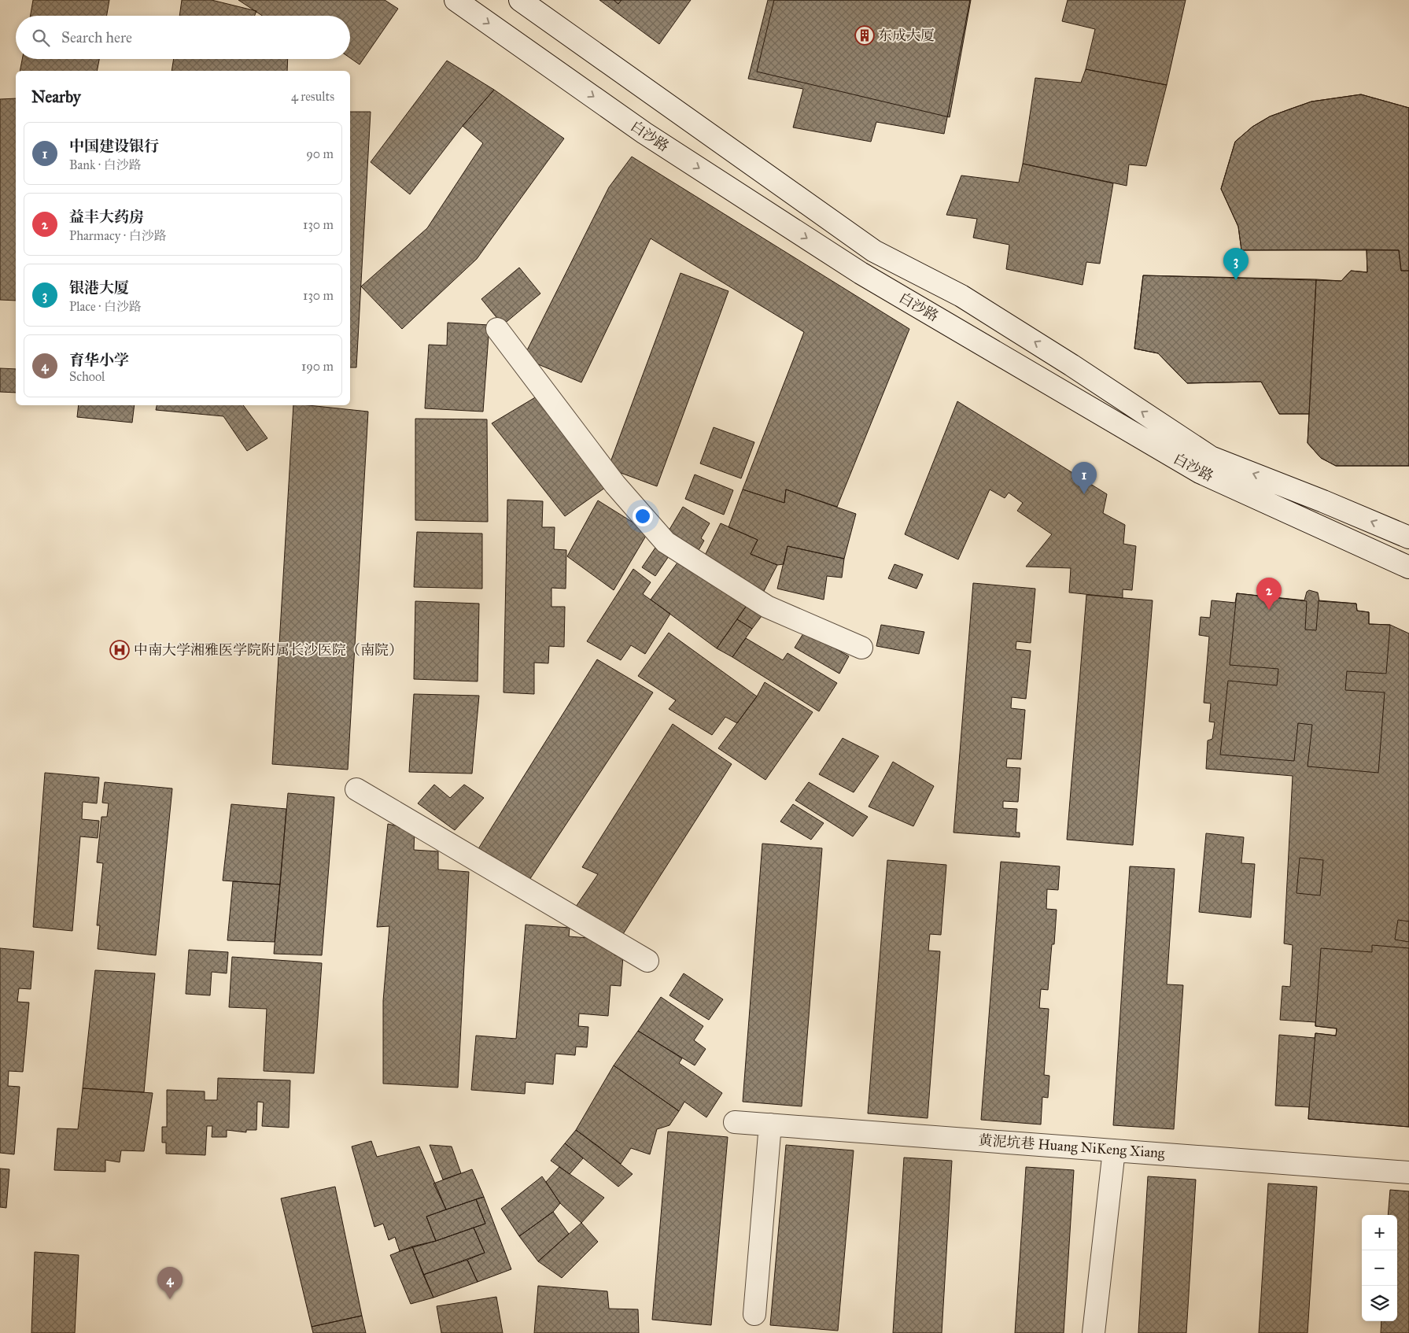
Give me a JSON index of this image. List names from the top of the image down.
{
  "streets": {
    "street": ["白沙路", "黄泥坑巷 Huang NiKeng Xiang"]
  },
  "places": {
    "building": ["东成大厦"],
    "hospital": ["中南大学湘雅医学院附属长沙医院（南院）"]
  },
  "page": {
    "search": "Search here",
    "heading": ["Nearby", "4 results"],
    "list": [
      {
        "mark": "1",
        "name": "中国建设银行",
        "note": "Bank · 白沙路",
        "value": "90 m"
      },
      {
        "mark": "2",
        "name": "益丰大药房",
        "note": "Pharmacy · 白沙路",
        "value": "130 m"
      },
      {
        "mark": "3",
        "name": "银港大厦",
        "note": "Place · 白沙路",
        "value": "130 m"
      },
      {
        "mark": "4",
        "name": "育华小学",
        "note": "School",
        "value": "190 m"
      }
    ],
    "pins": [
      "3",
      "1",
      "2",
      "4"
    ],
    "map_buttons": ["+", "−"]
  }
}
